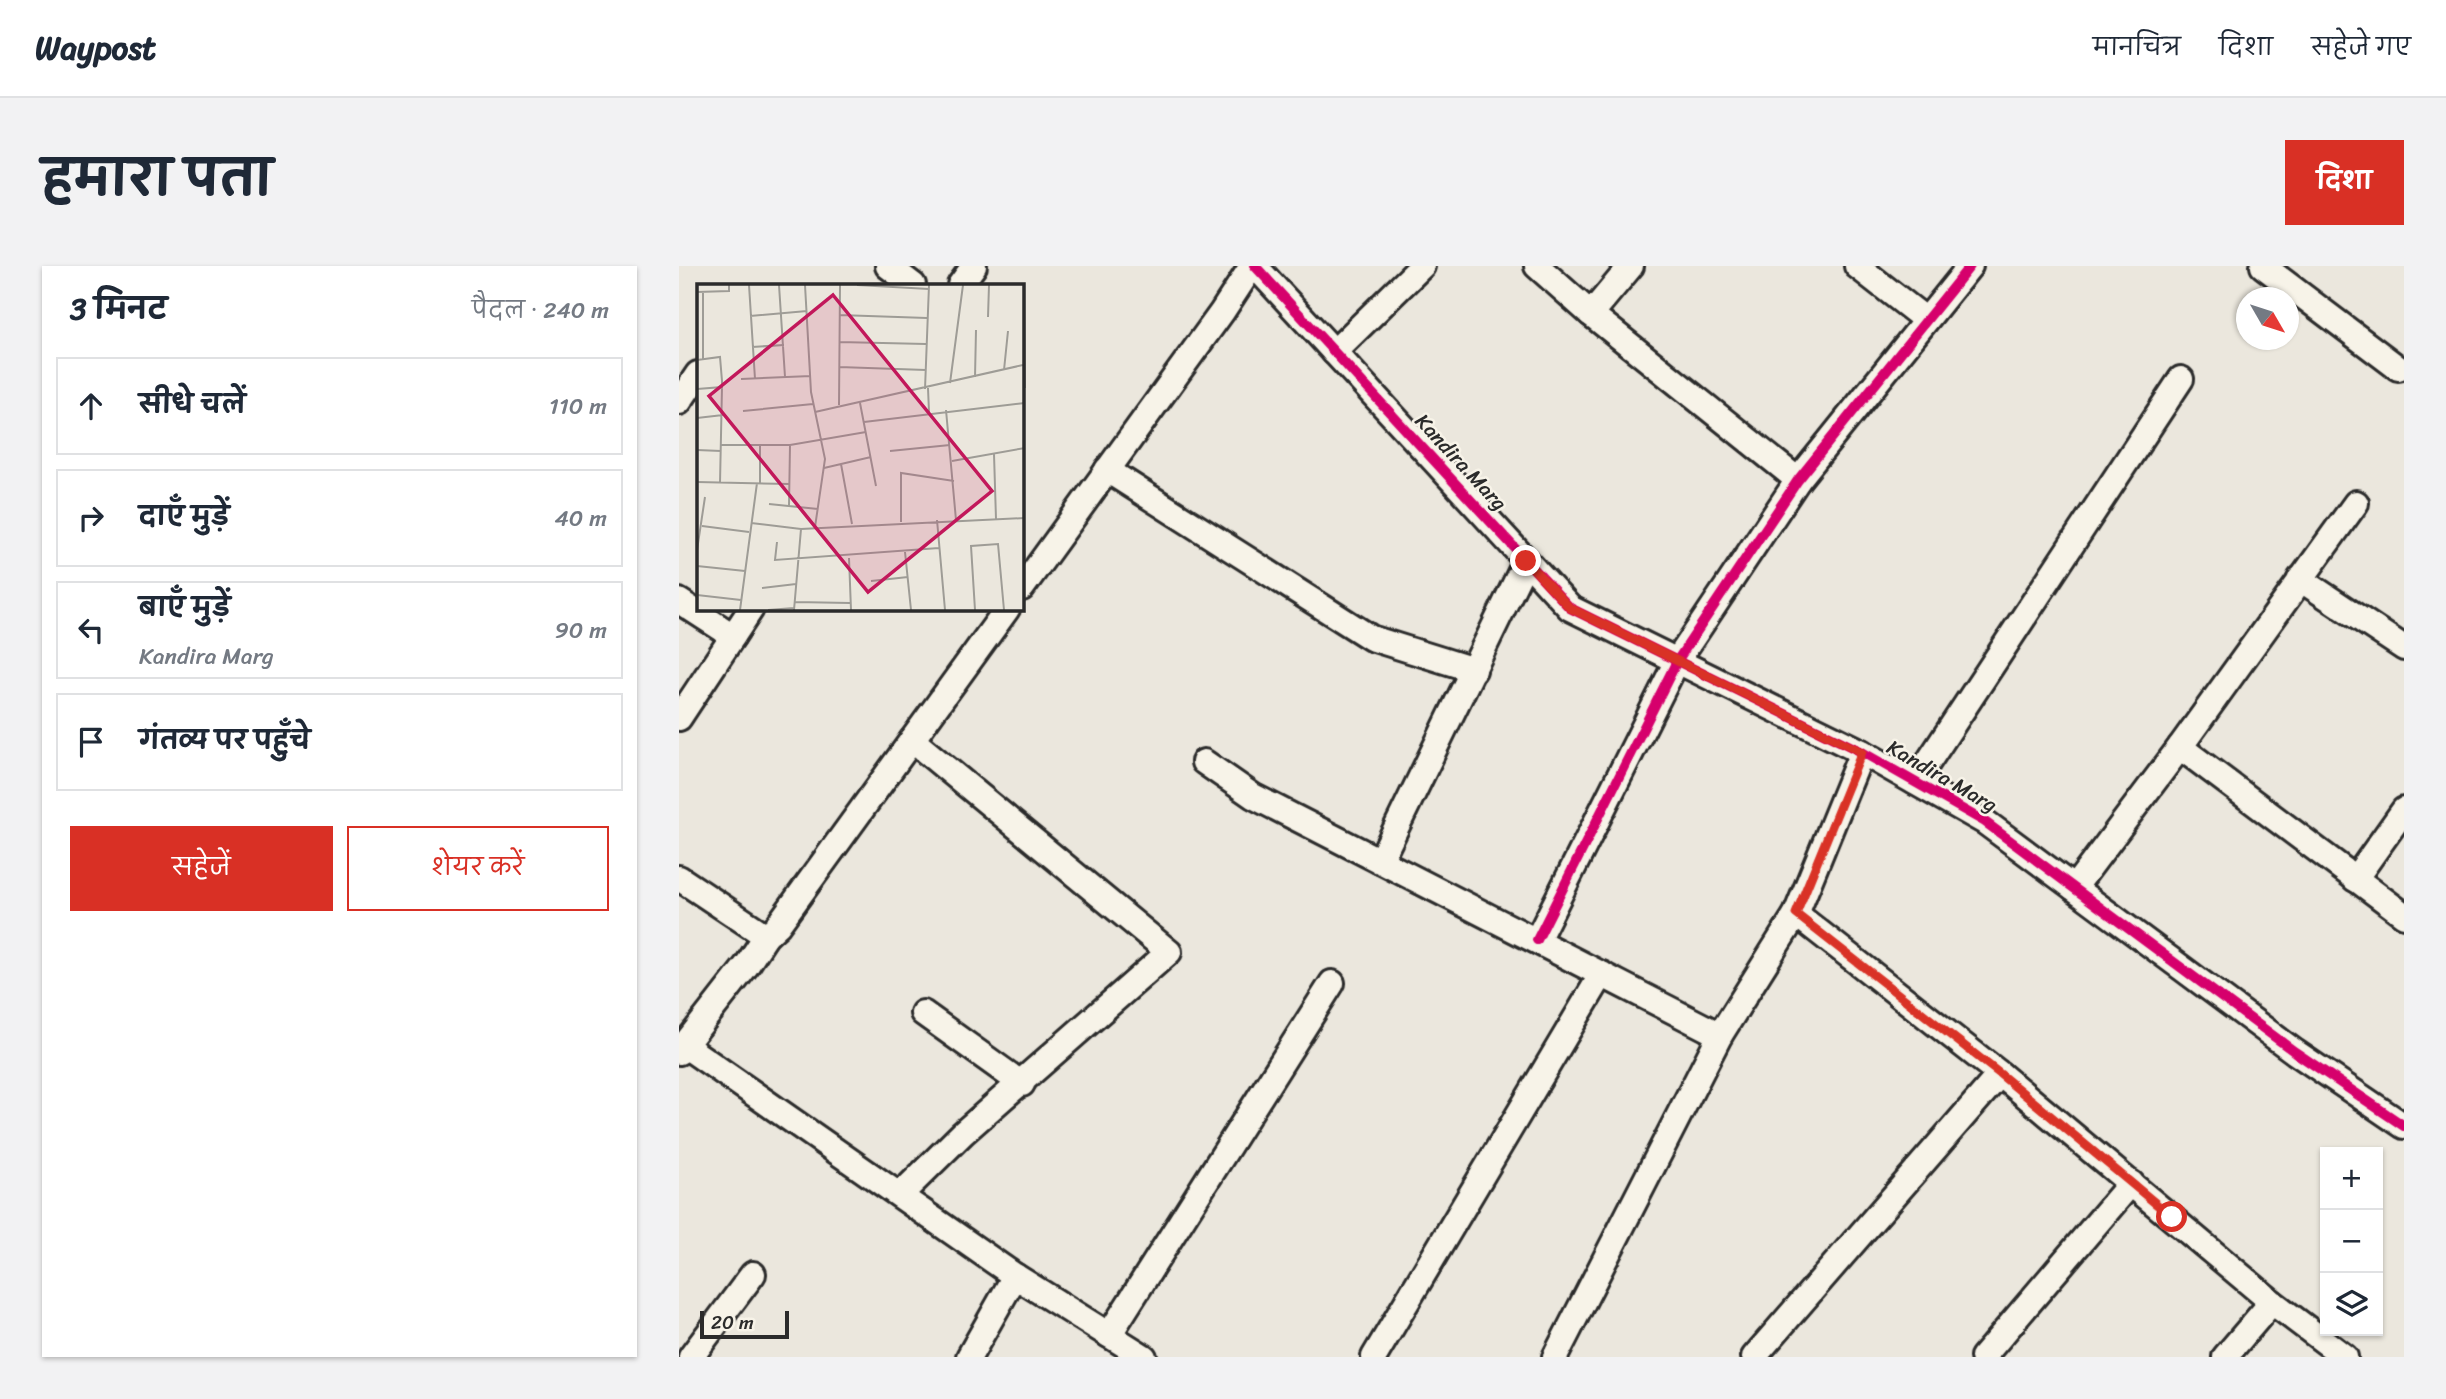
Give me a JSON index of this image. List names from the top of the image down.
{
  "streets": {
    "street": ["Kandira Marg"]
  },
  "scale_bar": "20 m",
  "north": "bottom right",
  "page": {
    "header": "Waypost",
    "nav": ["मानचित्र", "दिशा", "सहेजे गए"],
    "title": "हमारा पता",
    "buttons": [
      "दिशा",
      ["सहेजें", "शेयर करें"]
    ],
    "heading": ["3 मिनट", "पैदल · 240 m"],
    "list": [
      ["सीधे चलें", "110 m"],
      ["दाएँ मुड़ें", "40 m"],
      ["बाएँ मुड़ें", "Kandira Marg", "90 m"],
      "गंतव्य पर पहुँचे"
    ],
    "map_buttons": ["+", "−"],
    "scale": "20 m"
  }
}
